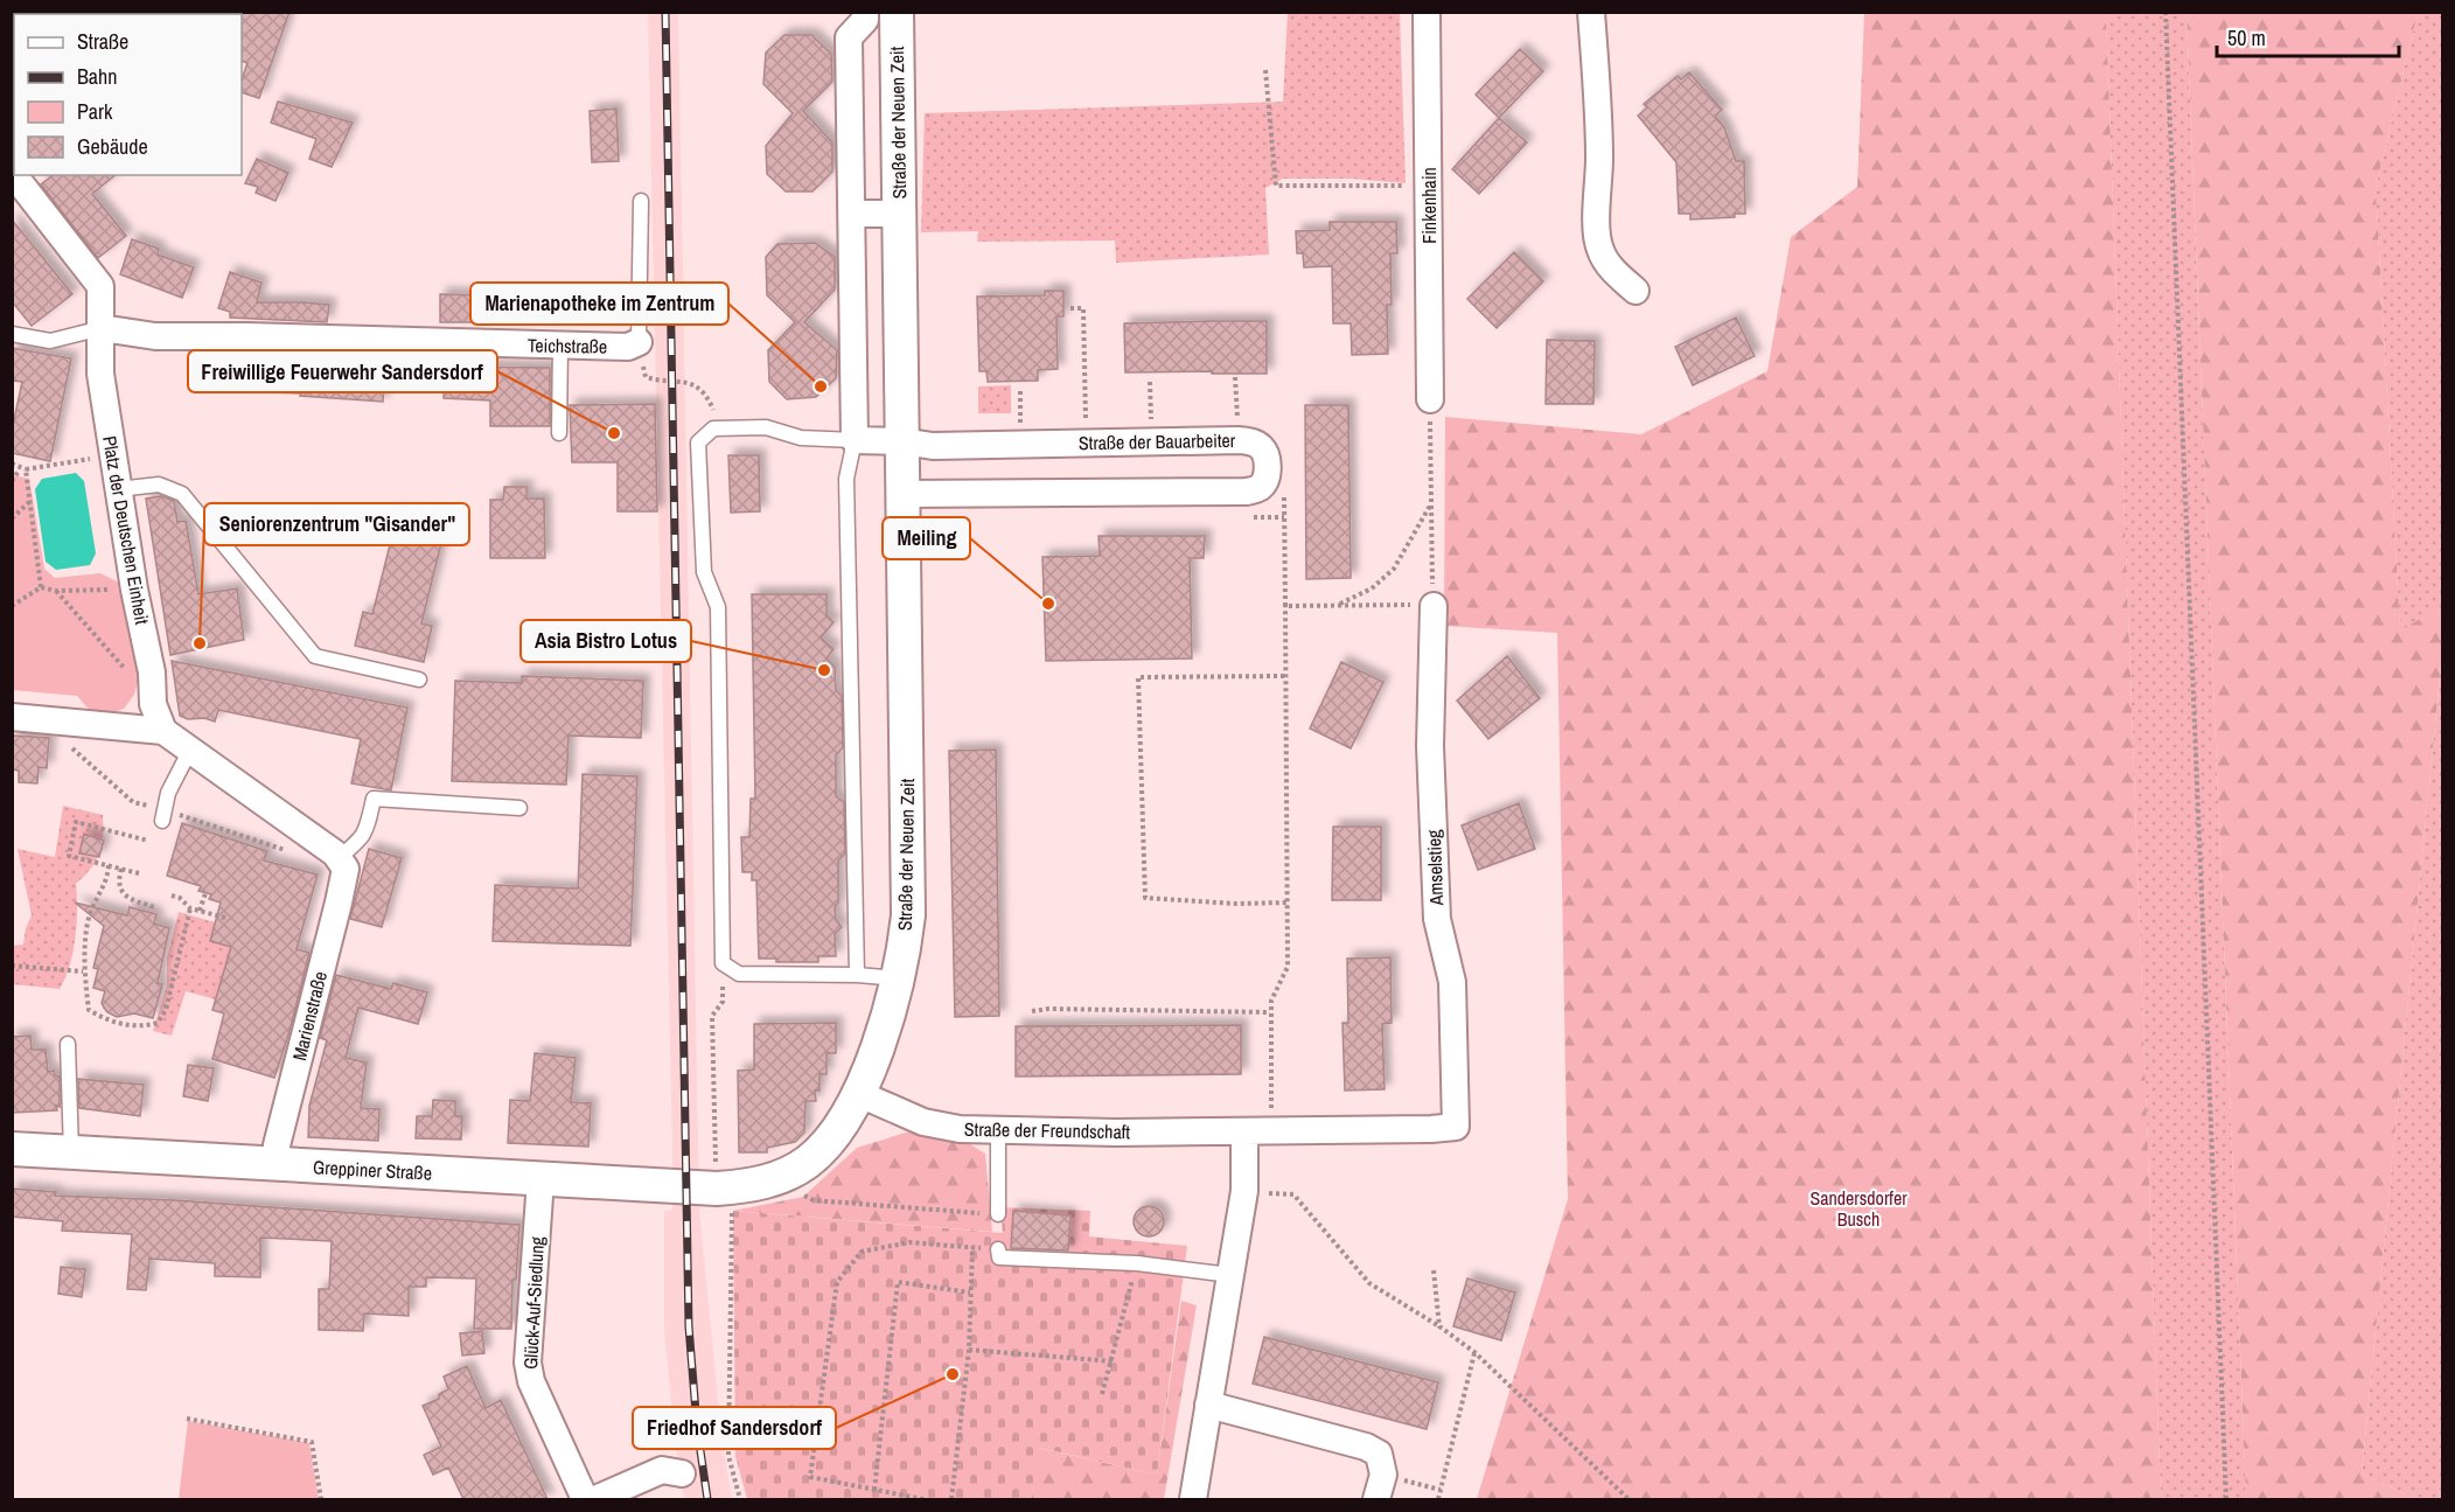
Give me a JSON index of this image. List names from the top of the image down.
{
  "streets": {
    "street": [
      "Straße der Neuen Zeit",
      "Finkenhain",
      "Teichstraße",
      "Straße der Bauarbeiter",
      "Platz der Deutschen Einheit",
      "Amselstieg",
      "Marienstraße",
      "Straße der Freundschaft",
      "Greppiner Straße",
      "Glück-Auf-Siedlung"
    ]
  },
  "crossings": [
    ["Straße der Neuen Zeit", "Straße der Bauarbeiter"],
    ["Straße der Neuen Zeit", "Straße der Freundschaft"],
    ["Straße der Neuen Zeit", "Greppiner Straße"],
    ["Teichstraße", "Platz der Deutschen Einheit"],
    ["Amselstieg", "Straße der Freundschaft"],
    ["Marienstraße", "Greppiner Straße"],
    ["Greppiner Straße", "Glück-Auf-Siedlung"]
  ],
  "parks": ["Sandersdorfer Busch"],
  "places": [
    "Marienapotheke im Zentrum",
    "Freiwillige Feuerwehr Sandersdorf",
    "Meiling",
    "Seniorenzentrum \"Gisander\"",
    "Asia Bistro Lotus",
    "Friedhof Sandersdorf"
  ],
  "legend": [
    "Straße",
    "Bahn",
    "Park",
    "Gebäude"
  ],
  "scale_bar": "50 m"
}
